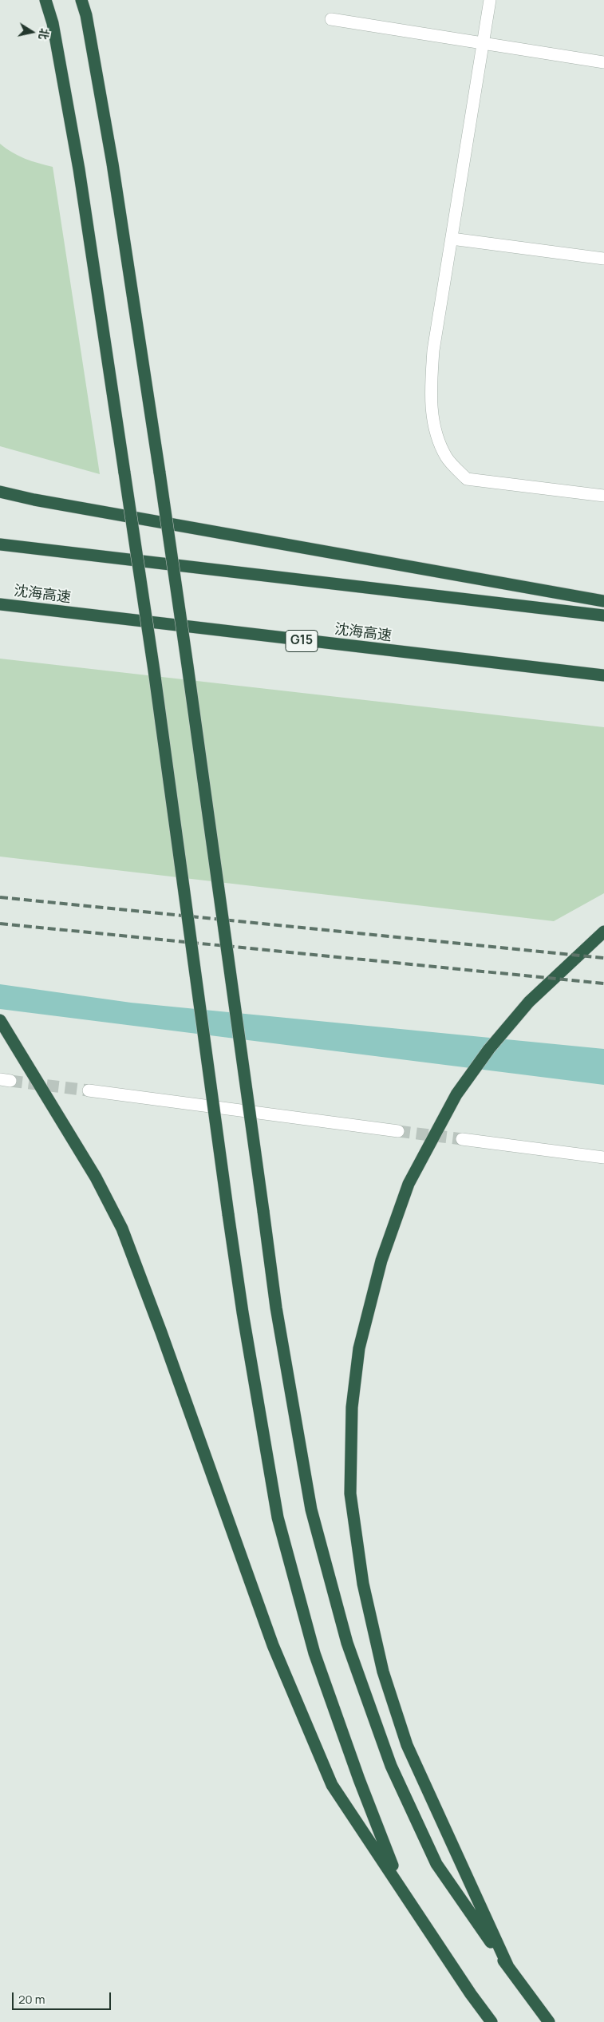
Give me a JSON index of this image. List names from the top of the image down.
{
  "streets": {
    "highway": ["沈海高速", "G15"]
  },
  "scale_bar": "20 m",
  "north": "right"
}
